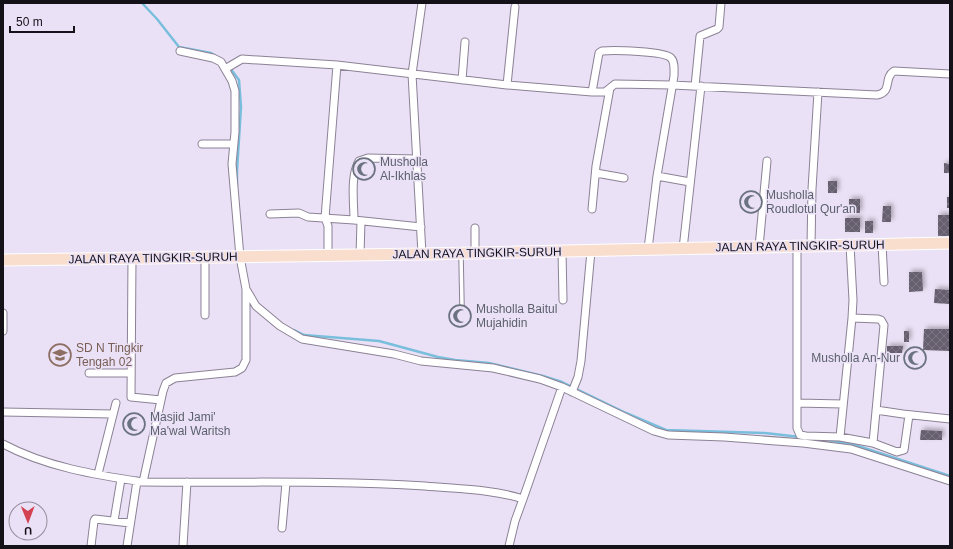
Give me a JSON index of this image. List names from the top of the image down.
{
  "streets": {
    "main road": ["JALAN RAYA TINGKIR-SURUH"]
  },
  "places": {
    "mosque": [
      "Musholla Al-Ikhlas",
      "Musholla Roudlotul Qur'an",
      "Musholla Baitul Mujahidin",
      "Musholla An-Nur",
      "Masjid Jami' Ma'wal Waritsh"
    ],
    "school or university": ["SD N Tingkir Tengah 02"]
  },
  "scale_bar": "50 m",
  "north": "bottom"
}
